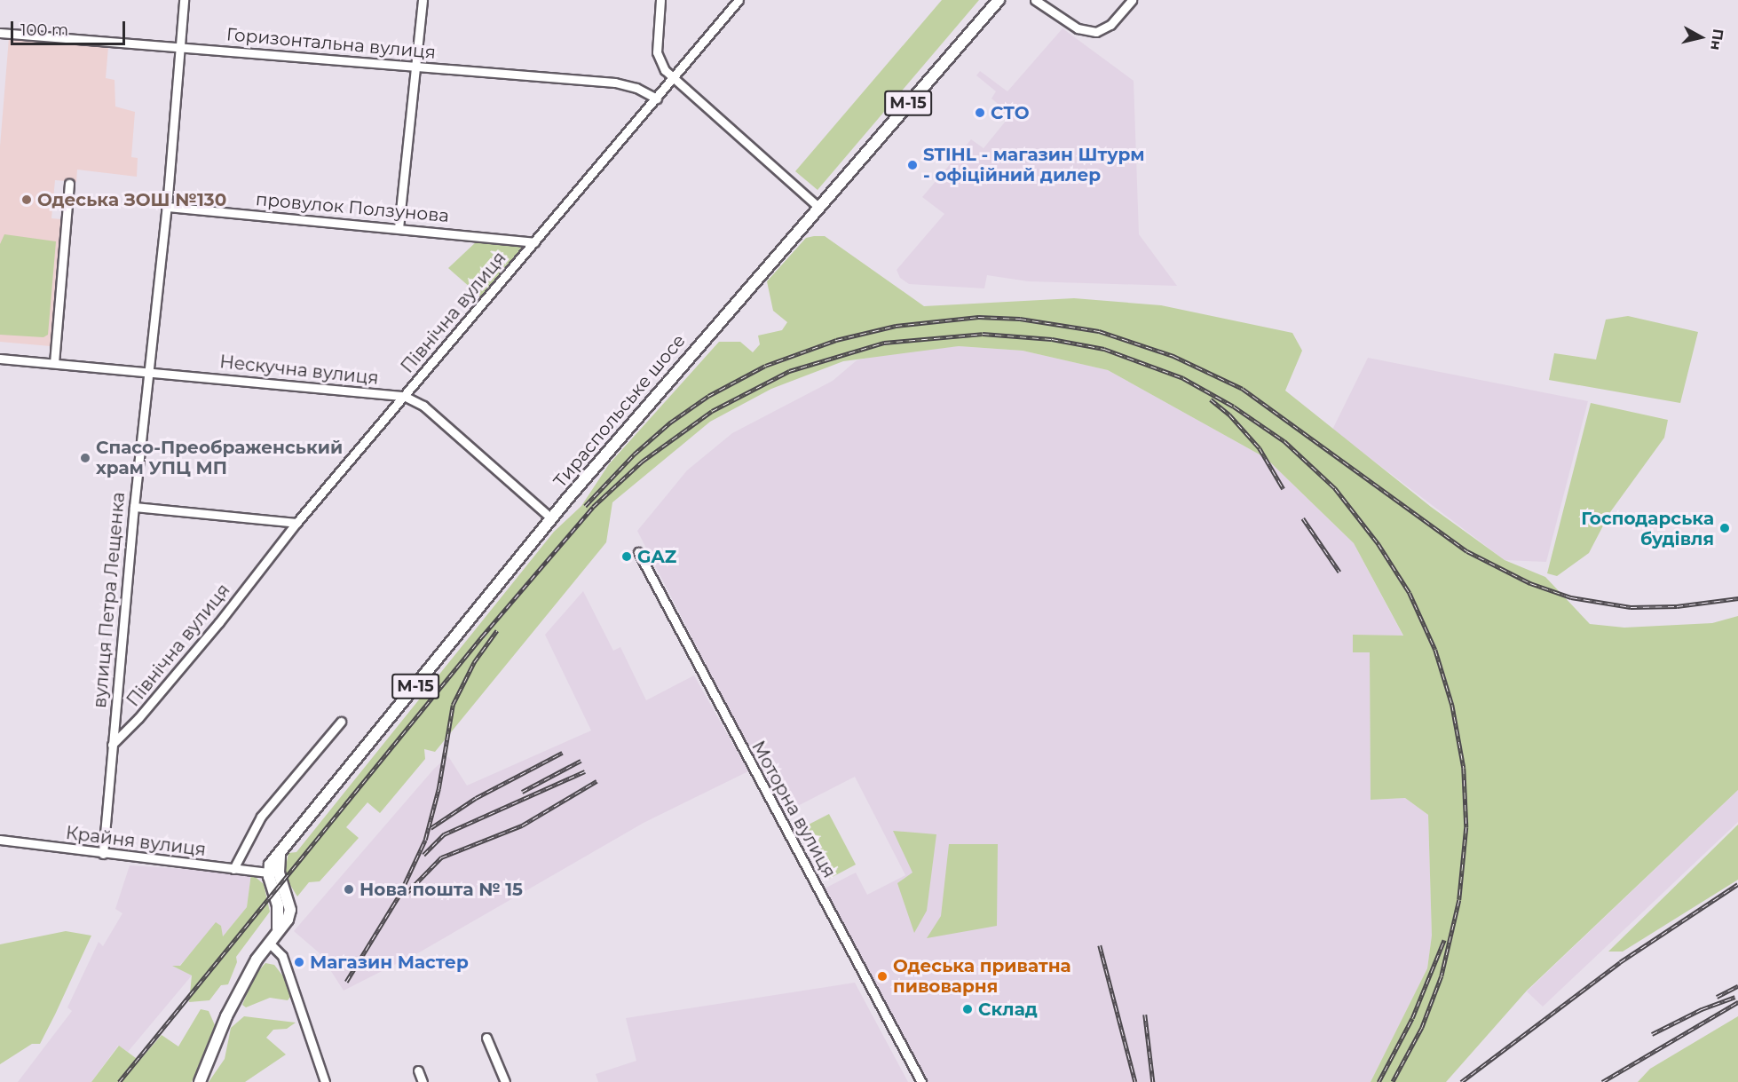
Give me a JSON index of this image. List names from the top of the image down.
{
  "streets": {
    "main road": ["М-15", "Тираспольське шосе"],
    "street": [
      "Горизонтальна вулиця",
      "провулок Ползунова",
      "Північна вулиця",
      "Нескучна вулиця",
      "вулиця Петра Лещенка",
      "Моторна вулиця",
      "Крайня вулиця"
    ]
  },
  "crossings": [
    ["Горизонтальна вулиця", "Північна вулиця"],
    ["Горизонтальна вулиця", "вулиця Петра Лещенка"],
    ["М-15", "Тираспольське шосе"],
    ["М-15", "Крайня вулиця"],
    ["провулок Ползунова", "Північна вулиця"],
    ["провулок Ползунова", "вулиця Петра Лещенка"],
    ["Північна вулиця", "Нескучна вулиця"],
    ["Північна вулиця", "вулиця Петра Лещенка"],
    ["Нескучна вулиця", "Тираспольське шосе"],
    ["Нескучна вулиця", "вулиця Петра Лещенка"],
    ["Тираспольське шосе", "Крайня вулиця"],
    ["вулиця Петра Лещенка", "Крайня вулиця"]
  ],
  "places": [
    "СТО",
    "STIHL - магазин Штурм - офіційний дилер",
    "Одеська ЗОШ №130",
    "Спасо-Преображенський храм УПЦ МП",
    "Господарська будівля",
    "GAZ",
    "Нова пошта № 15",
    "Магазин Мастер",
    "Одеська приватна пивоварня",
    "Склад"
  ],
  "scale_bar": "100 m",
  "north": "right"
}
